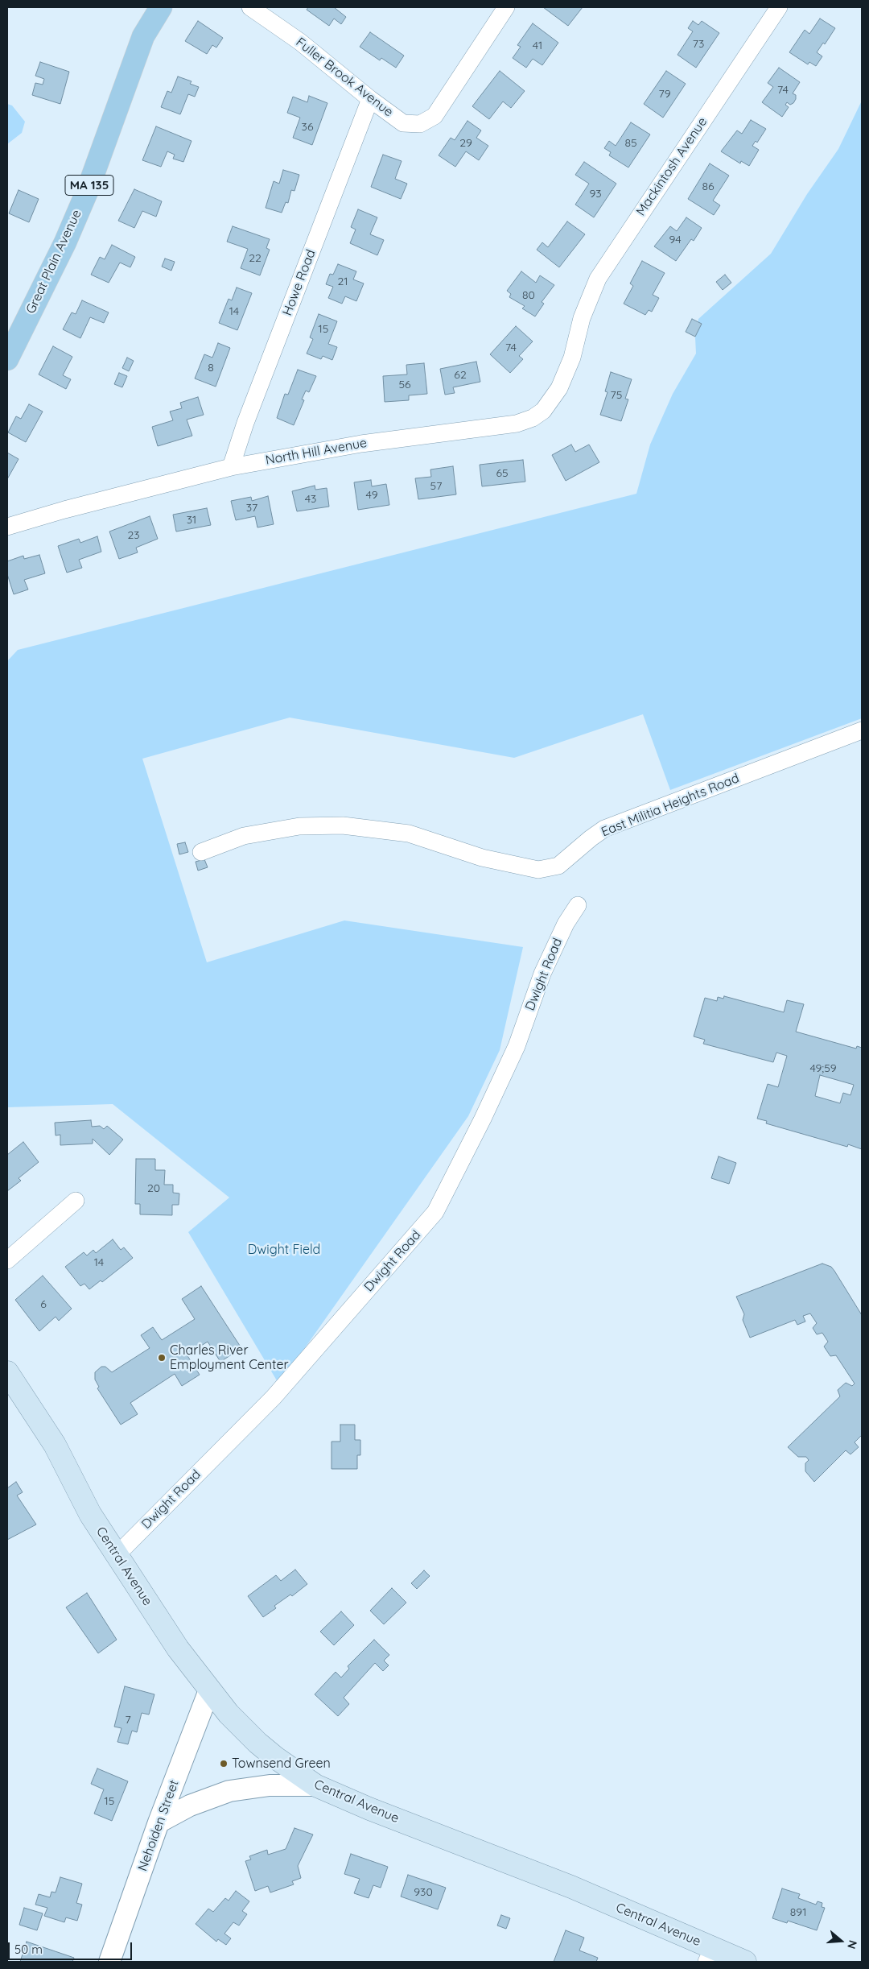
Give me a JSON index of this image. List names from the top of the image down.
{
  "streets": {
    "main road": ["MA 135", "Great Plain Avenue", "Central Avenue"],
    "street": [
      "Fuller Brook Avenue",
      "Mackintosh Avenue",
      "Howe Road",
      "North Hill Avenue",
      "East Militia Heights Road",
      "Dwight Road",
      "Nehoiden Street"
    ]
  },
  "crossings": [
    ["Fuller Brook Avenue", "Howe Road"],
    ["Mackintosh Avenue", "North Hill Avenue"],
    ["Howe Road", "North Hill Avenue"],
    ["Dwight Road", "Central Avenue"],
    ["Central Avenue", "Nehoiden Street"]
  ],
  "parks": ["Dwight Field"],
  "places": ["Charles River Employment Center", "Townsend Green"],
  "house_numbers": [
    "73",
    "41",
    "74",
    "79",
    "36",
    "29",
    "85",
    "86",
    "93",
    "94",
    "22",
    "21",
    "80",
    "14",
    "15",
    "74",
    "8",
    "62",
    "56",
    "75",
    "65",
    "57",
    "49",
    "43",
    "37",
    "31",
    "23",
    "49;59",
    "20",
    "14",
    "6",
    "7",
    "15",
    "930",
    "891"
  ],
  "scale_bar": "50 m",
  "north": "right"
}
